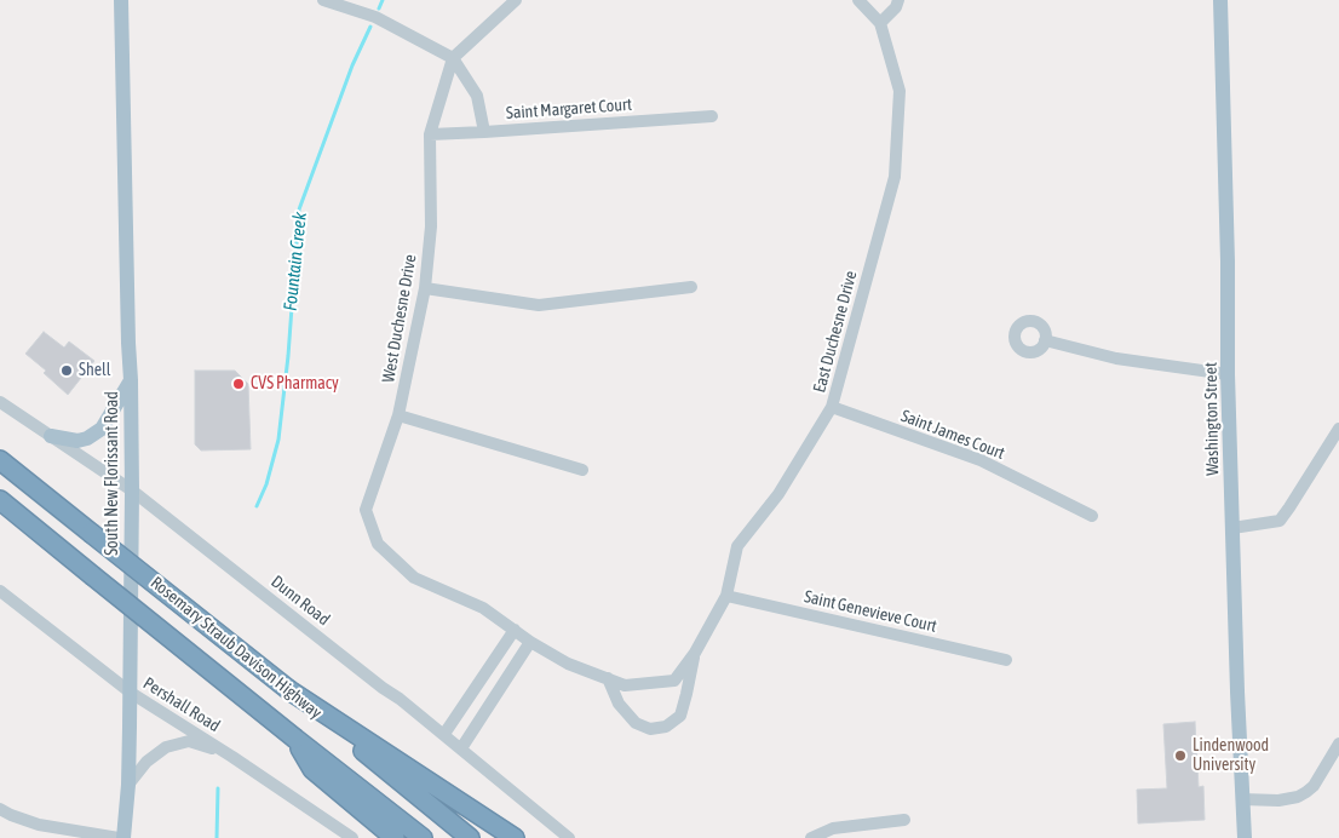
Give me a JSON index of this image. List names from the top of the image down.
{
  "streets": {
    "highway": ["Rosemary Straub Davison Highway"],
    "main road": ["Washington Street", "South New Florissant Road"],
    "street": [
      "Saint Margaret Court",
      "West Duchesne Drive",
      "East Duchesne Drive",
      "Saint James Court",
      "Dunn Road",
      "Saint Genevieve Court",
      "Pershall Road"
    ]
  },
  "crossings": [
    ["Saint Margaret Court", "West Duchesne Drive"],
    ["East Duchesne Drive", "Saint James Court"],
    ["East Duchesne Drive", "Saint Genevieve Court"],
    ["South New Florissant Road", "Dunn Road"],
    ["South New Florissant Road", "Pershall Road"]
  ],
  "water": ["Fountain Creek"],
  "places": ["Shell", "CVS Pharmacy", "Lindenwood University"]
}
